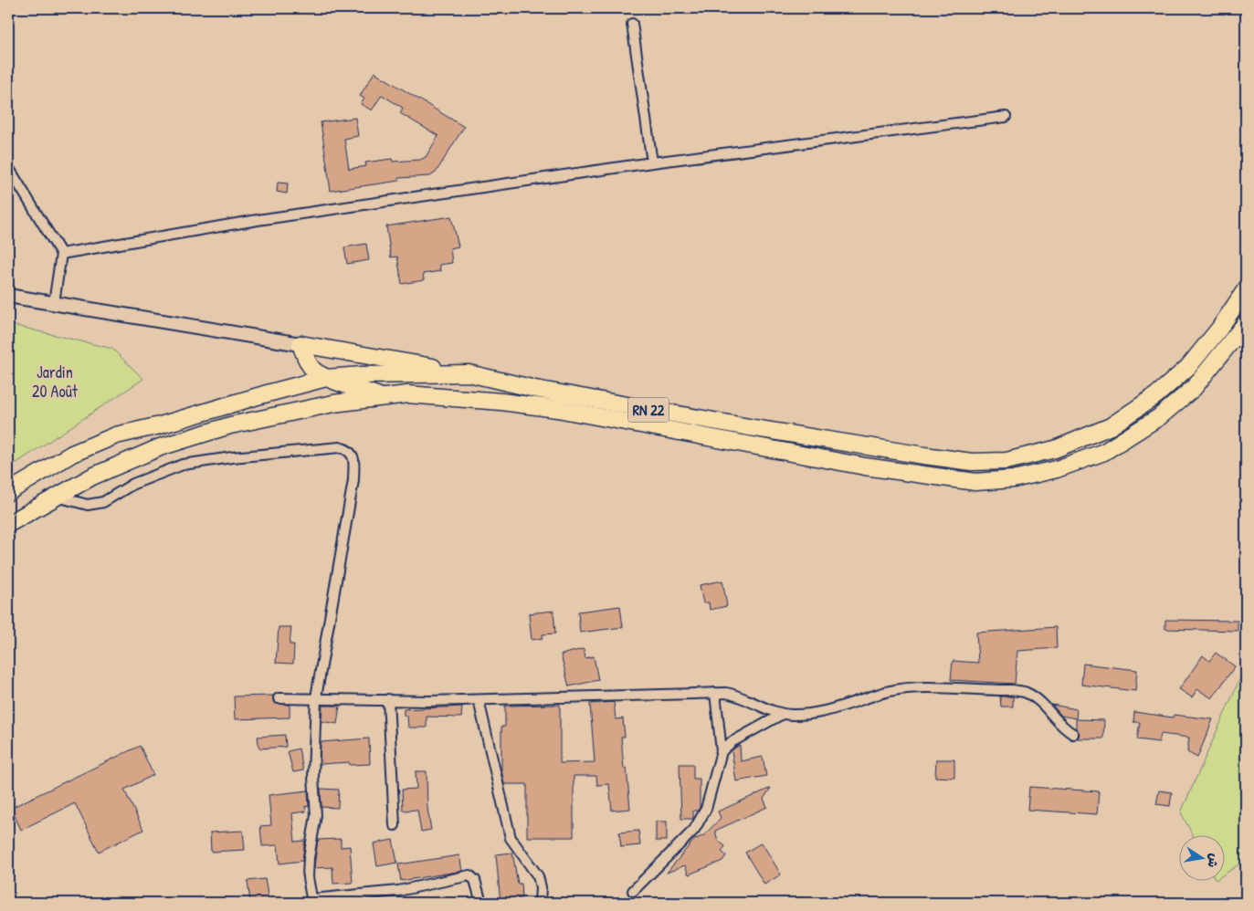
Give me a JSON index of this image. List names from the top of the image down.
{
  "streets": {
    "highway": ["RN 22"]
  },
  "parks": ["Jardin 20 Août"],
  "north": "right"
}
